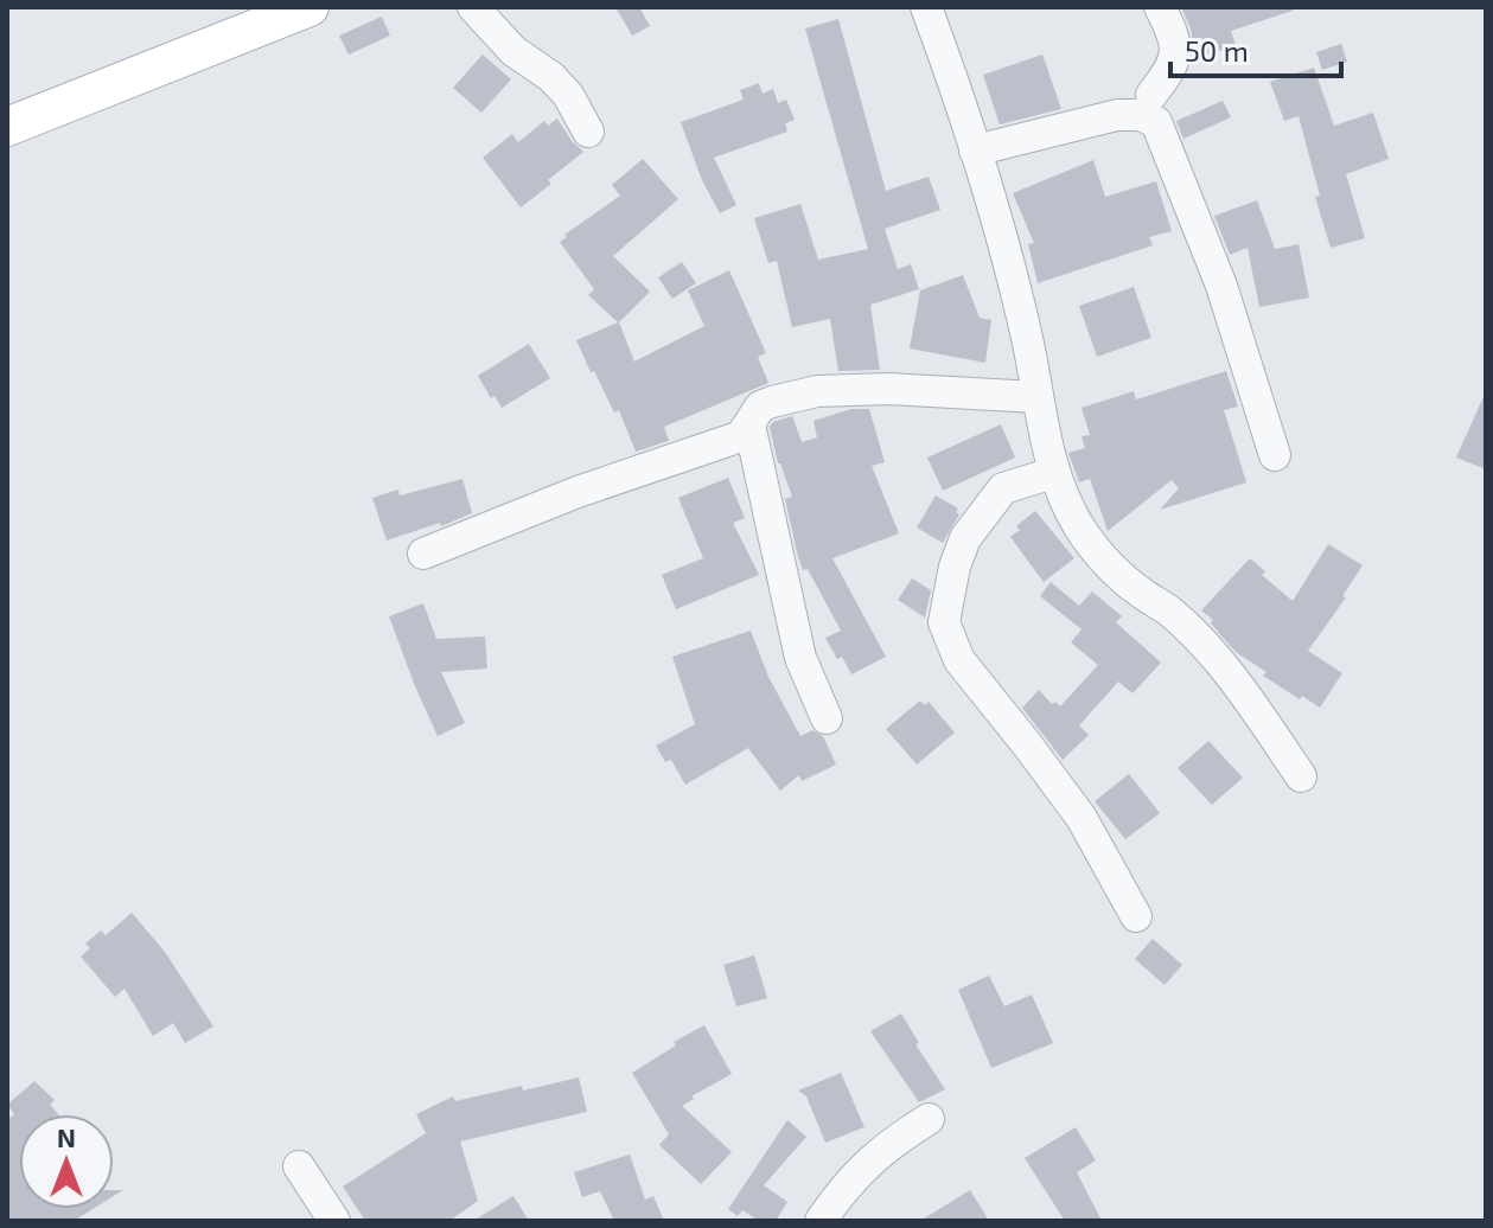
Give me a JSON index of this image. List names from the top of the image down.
{
  "scale_bar": "50 m",
  "north": "top"
}
